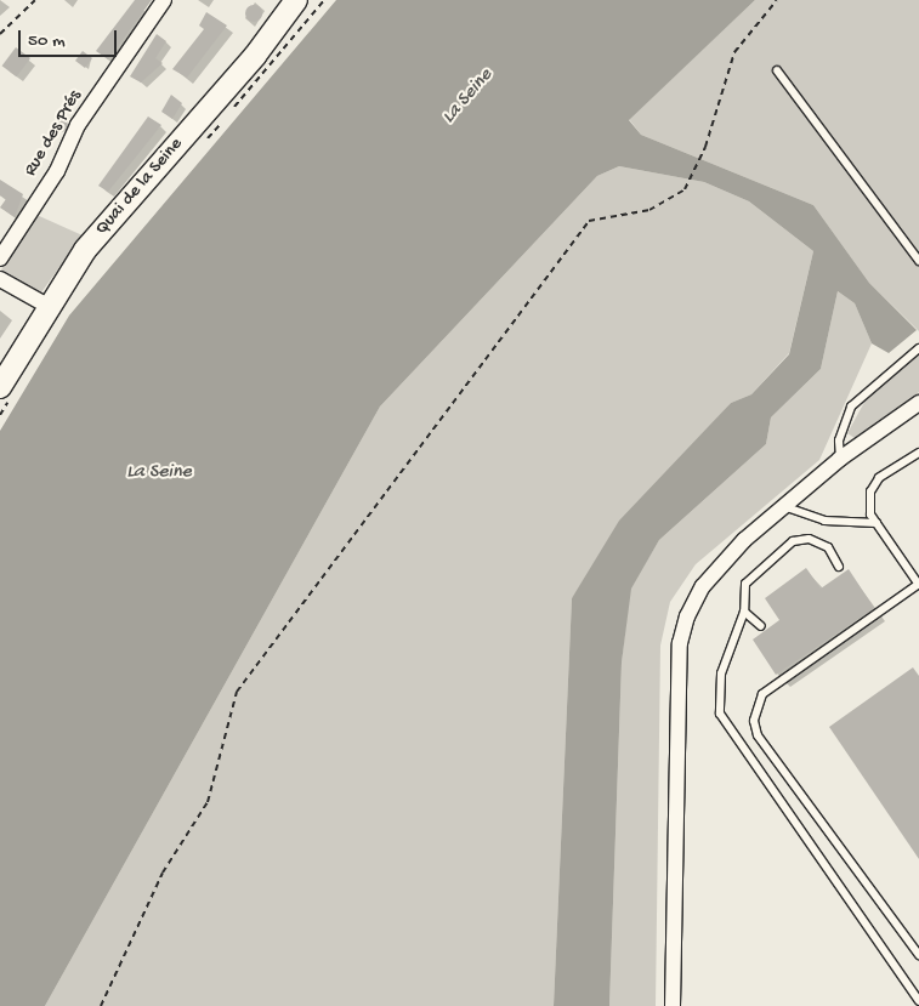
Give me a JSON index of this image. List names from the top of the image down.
{
  "streets": {
    "street": ["Rue des Prés", "Quai de la Seine"]
  },
  "water": ["La Seine"],
  "scale_bar": "50 m"
}
